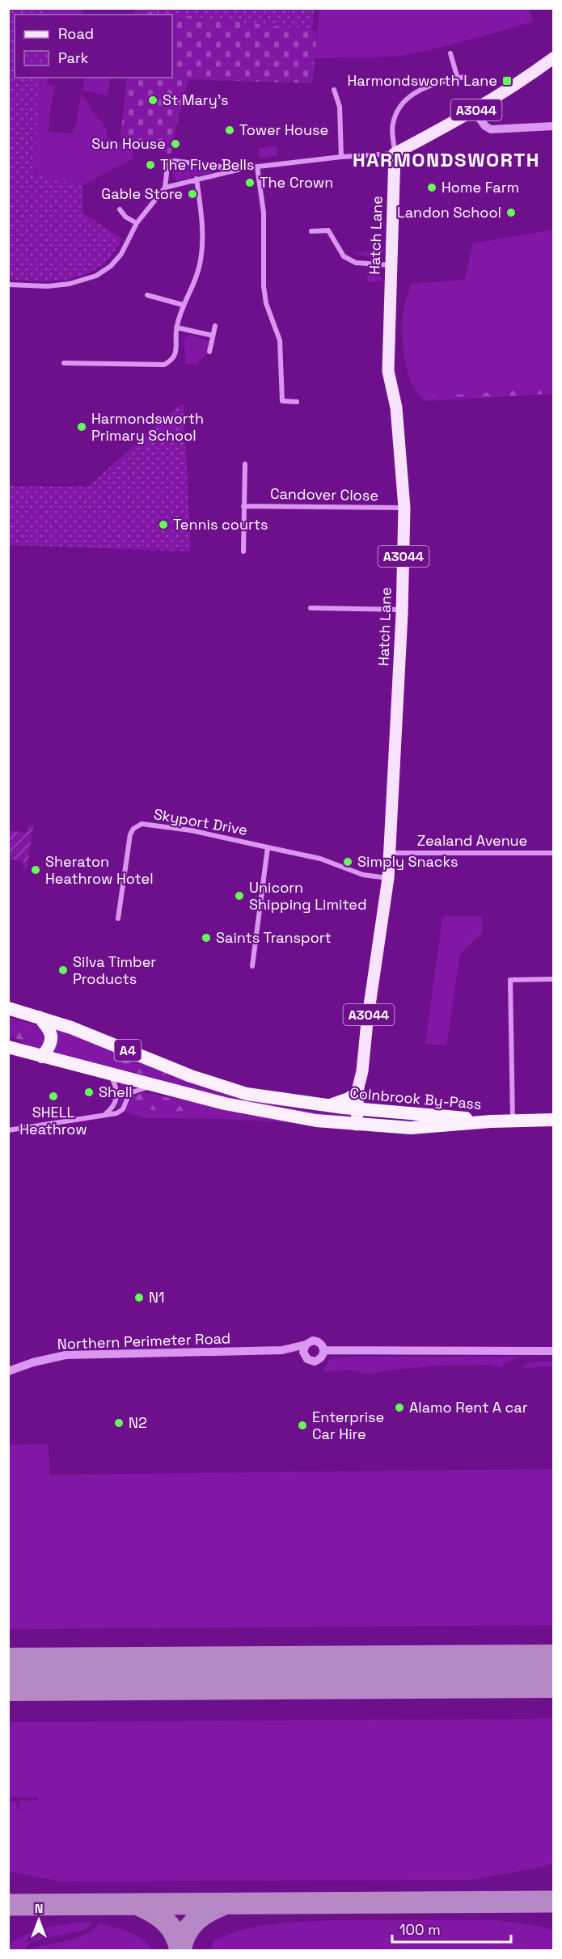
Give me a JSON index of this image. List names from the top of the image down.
{
  "streets": {
    "highway": ["A4", "Colnbrook By-Pass"],
    "main road": ["A3044", "Hatch Lane"],
    "street": [
      "Candover Close",
      "Skyport Drive",
      "Zealand Avenue",
      "Northern Perimeter Road"
    ]
  },
  "crossings": [
    ["A3044", "Hatch Lane"],
    ["Hatch Lane", "Candover Close"],
    ["Hatch Lane", "Skyport Drive"],
    ["Hatch Lane", "Zealand Avenue"],
    ["Hatch Lane", "Colnbrook By-Pass"],
    ["A4", "Colnbrook By-Pass"]
  ],
  "districts": ["HARMONDSWORTH"],
  "places": {
    "transit": ["Harmondsworth Lane"],
    "other": [
      "St Mary's",
      "Tower House",
      "Sun House",
      "The Five Bells",
      "The Crown",
      "Home Farm",
      "Gable Store",
      "Landon School",
      "Harmondsworth Primary School",
      "Tennis courts",
      "Simply Snacks",
      "Sheraton Heathrow Hotel",
      "Unicorn Shipping Limited",
      "Saints Transport",
      "Silva Timber Products",
      "Shell",
      "SHELL Heathrow",
      "N1",
      "Alamo Rent A car",
      "N2",
      "Enterprise Car Hire"
    ]
  },
  "legend": ["Road", "Park"],
  "scale_bar": "100 m",
  "north": "top"
}
